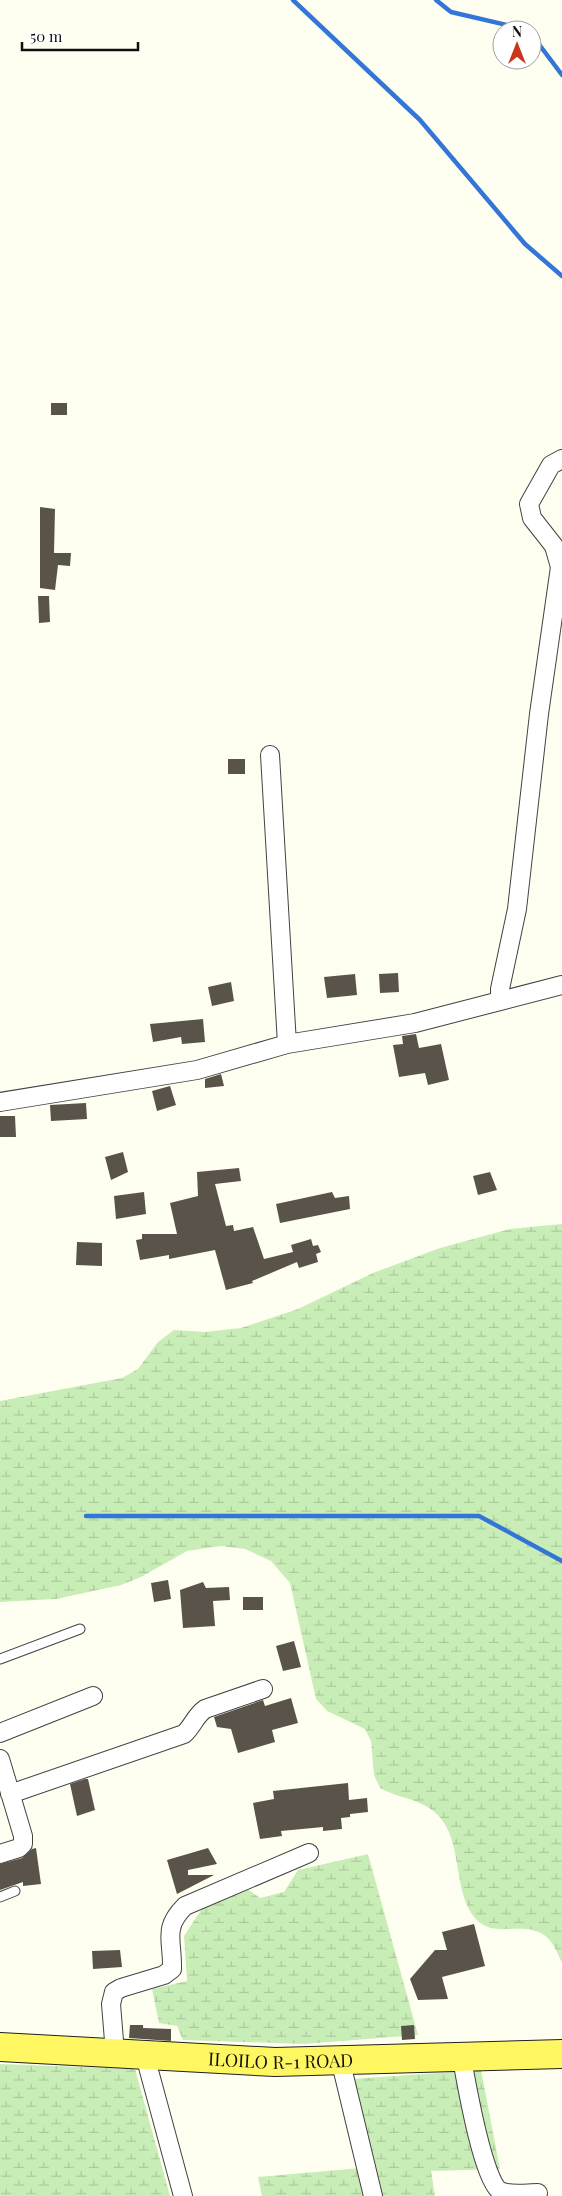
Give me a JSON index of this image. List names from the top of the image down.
{
  "streets": {
    "main road": ["ILOILO R-1 ROAD"]
  },
  "scale_bar": "50 m",
  "north": "top"
}
